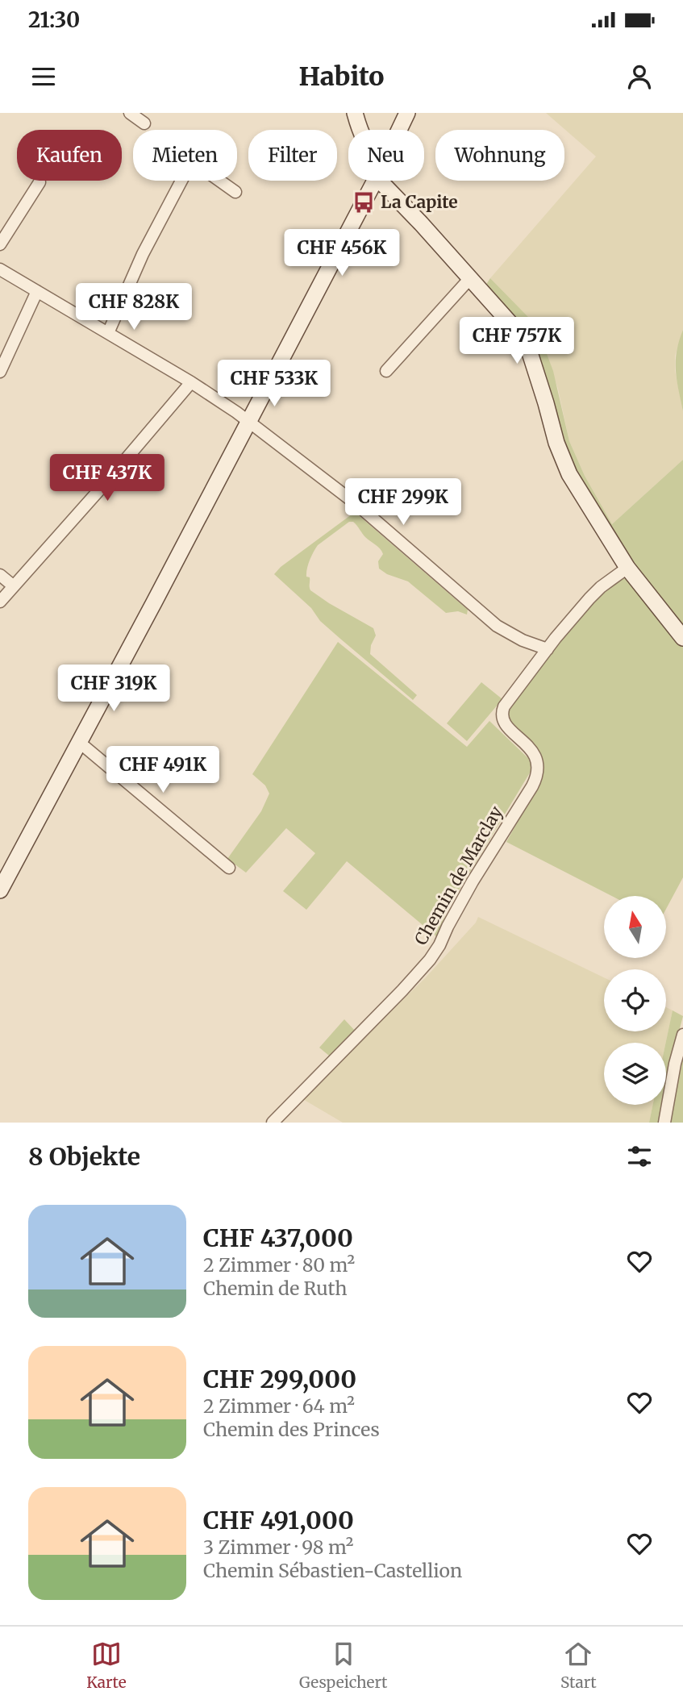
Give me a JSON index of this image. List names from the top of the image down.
{
  "streets": {
    "street": ["Chemin de Marclay"]
  },
  "places": {
    "bus stop": ["La Capite"]
  },
  "north": "top",
  "page": {
    "status": "21:30",
    "header": "Habito",
    "chip": [
      "Kaufen",
      "Mieten",
      "Filter",
      "Neu",
      "Wohnung"
    ],
    "price": [
      "CHF 456K",
      "CHF 828K",
      "CHF 757K",
      "CHF 533K",
      "CHF 437K",
      "CHF 299K",
      "CHF 319K",
      "CHF 491K"
    ],
    "heading": "8 Objekte",
    "list": [
      {
        "name": "CHF 437,000",
        "note": "2 Zimmer · 80 m² · Chemin de Ruth"
      },
      {
        "name": "CHF 299,000",
        "note": "2 Zimmer · 64 m² · Chemin des Princes"
      },
      {
        "name": "CHF 491,000",
        "note": "3 Zimmer · 98 m² · Chemin Sébastien-Castellion"
      }
    ],
    "tabs": ["Karte", "Gespeichert", "Start"]
  }
}
